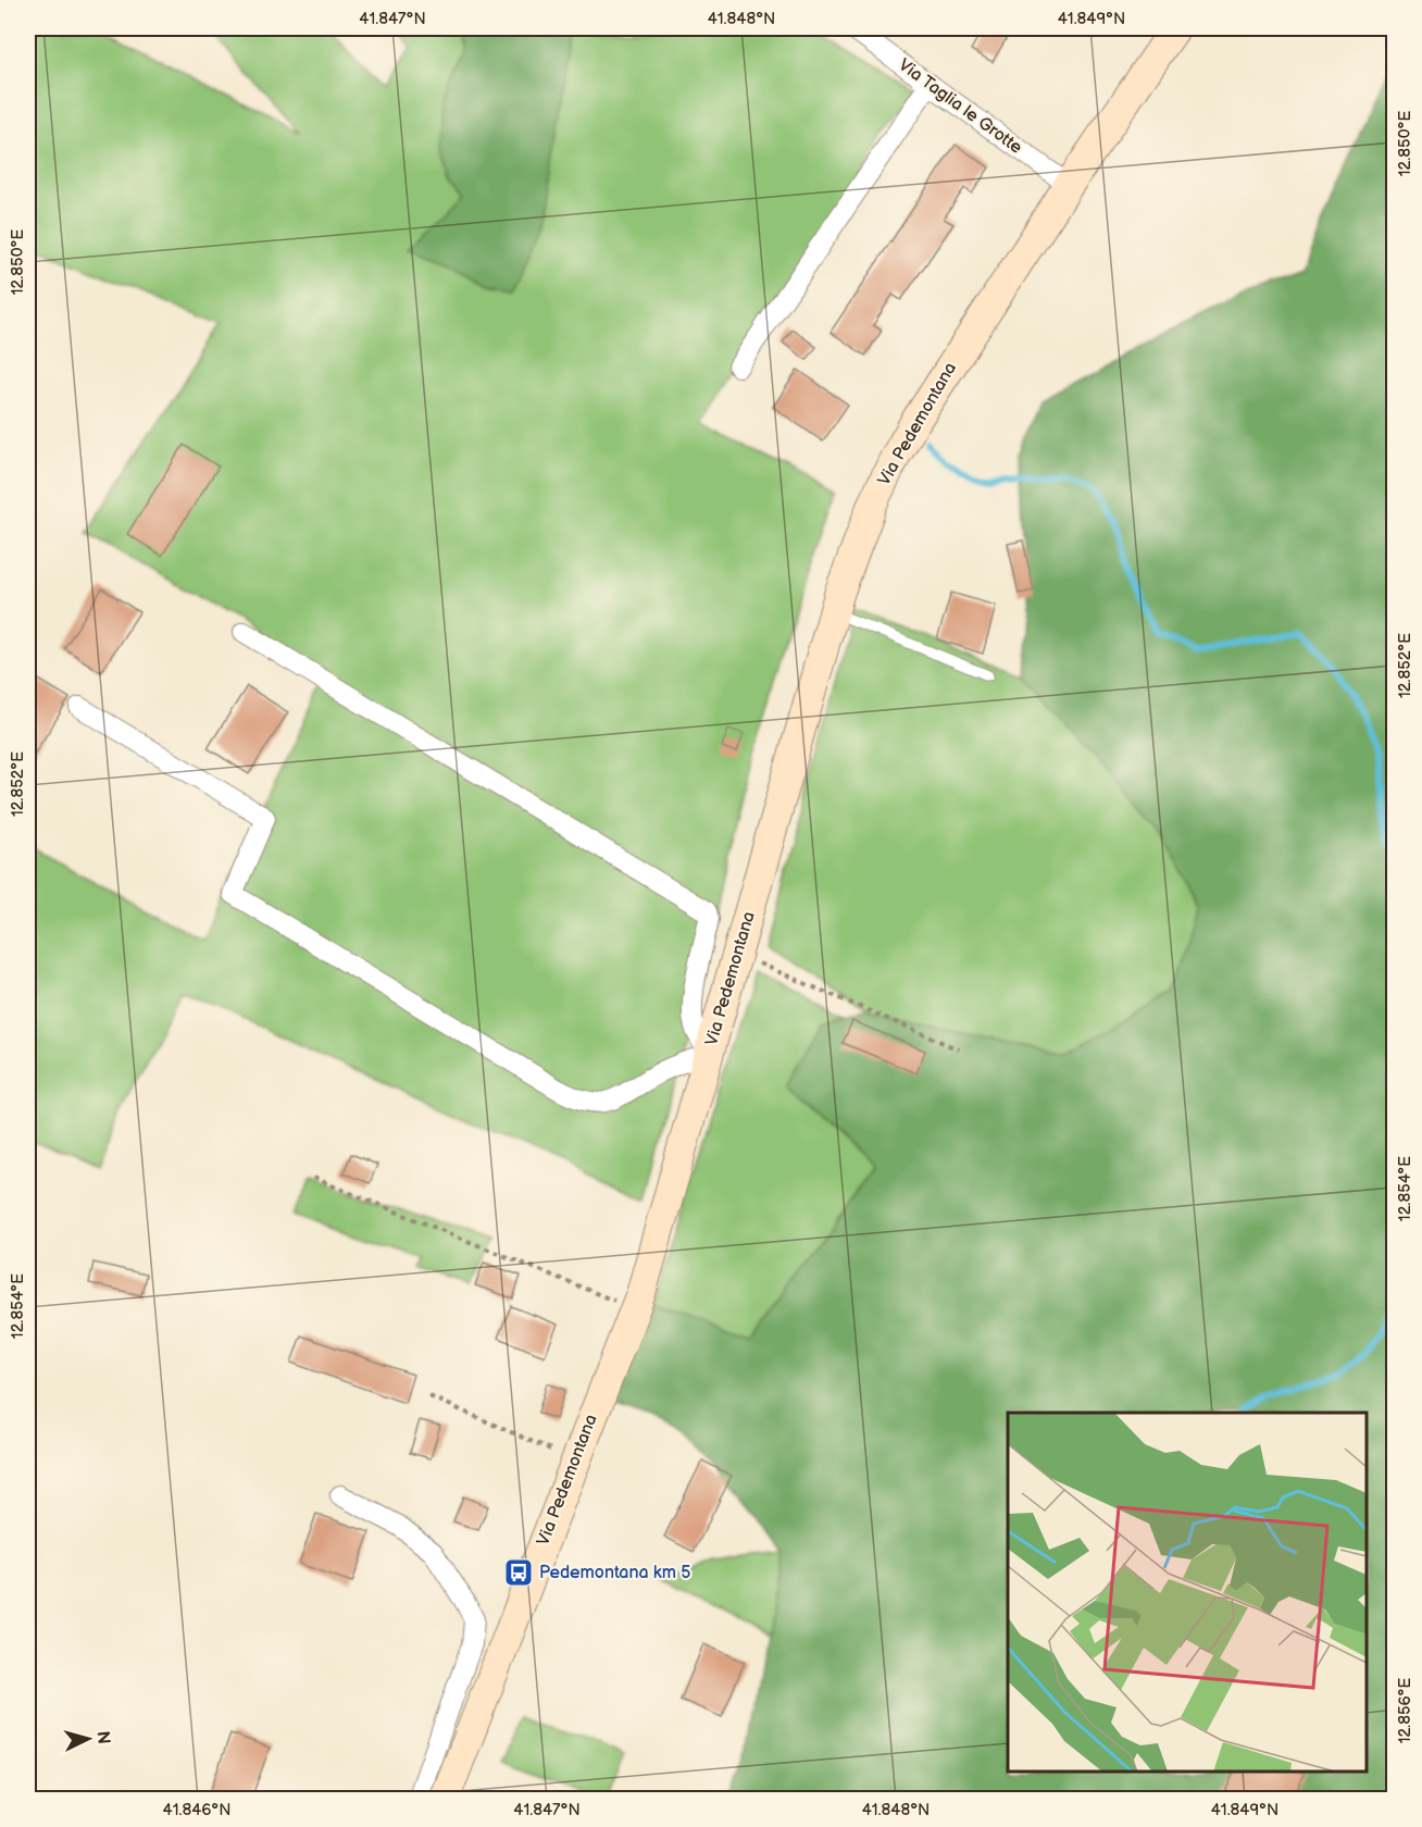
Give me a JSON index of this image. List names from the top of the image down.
{
  "streets": {
    "street": ["Via Taglia le Grotte", "Via Pedemontana"]
  },
  "crossings": [
    ["Via Taglia le Grotte", "Via Pedemontana"]
  ],
  "places": {
    "bus stop": ["Pedemontana km 5"]
  },
  "north": "right",
  "coordinates": [
    "41.847°N",
    "41.848°N",
    "41.849°N",
    "12.850°E",
    "12.852°E",
    "12.854°E",
    "12.856°E",
    "41.846°N"
  ]
}
